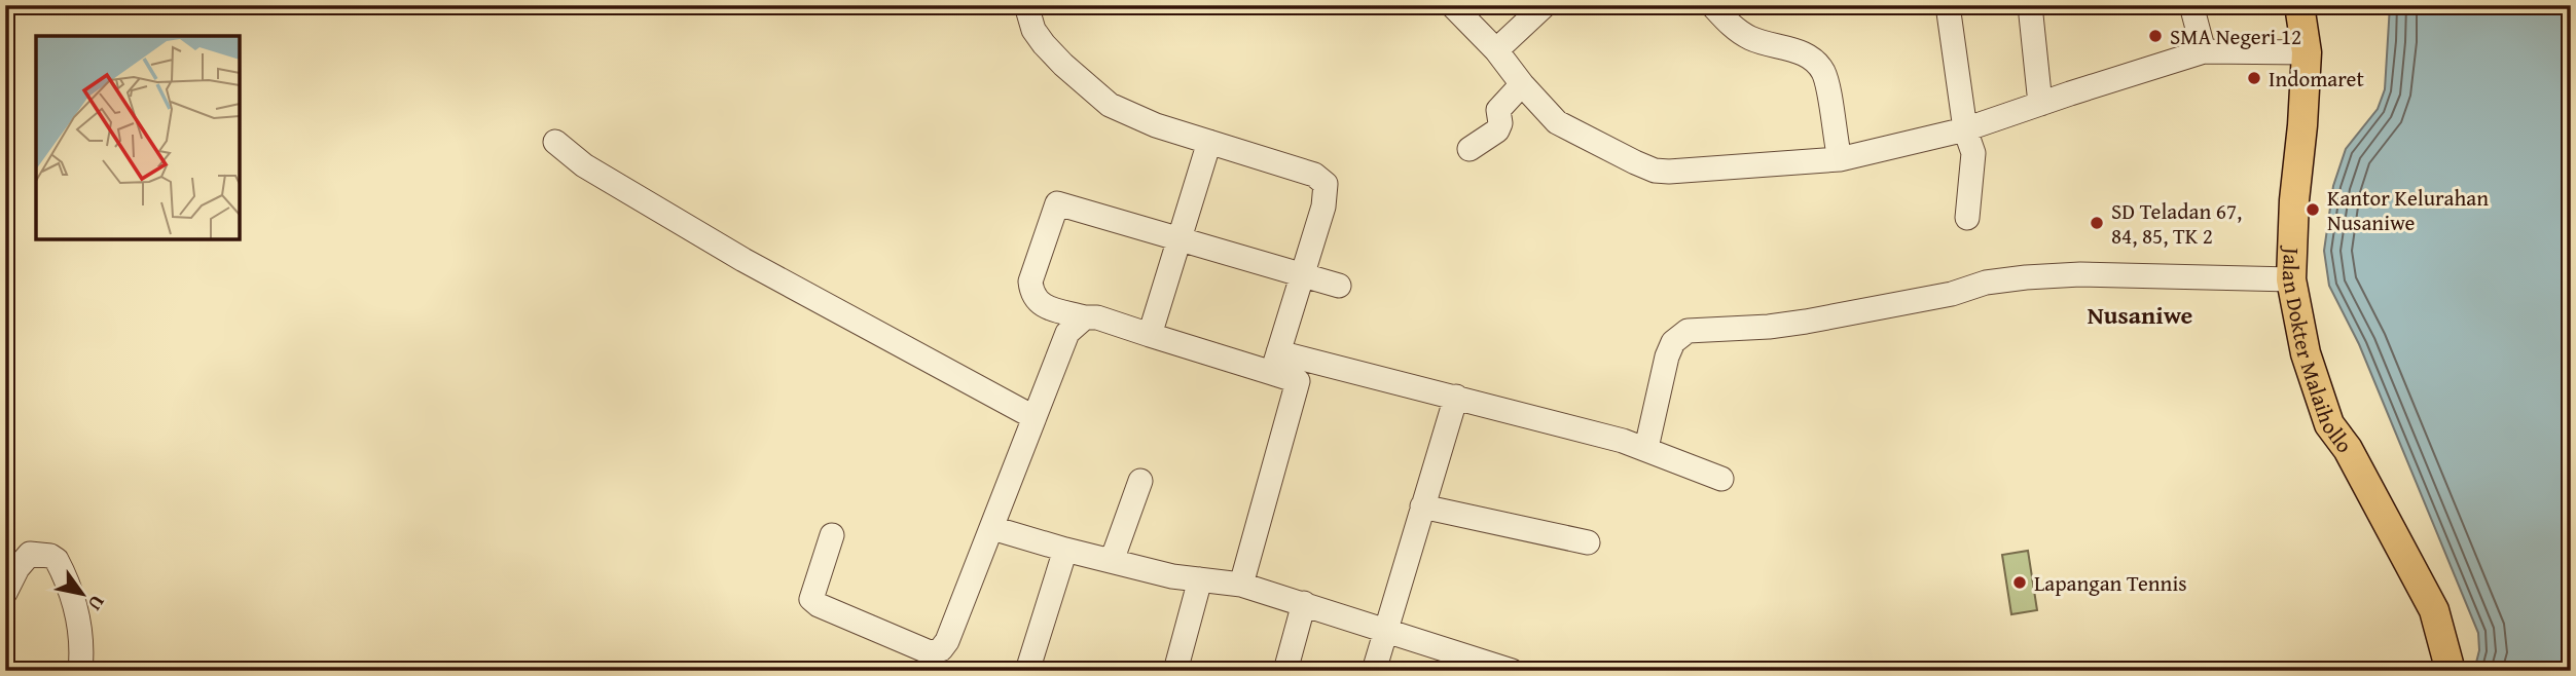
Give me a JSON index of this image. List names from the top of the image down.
{
  "streets": {
    "main road": ["Jalan Dokter Malaihollo"]
  },
  "districts": ["Nusaniwe"],
  "places": [
    "SMA Negeri 12",
    "Indomaret",
    "Kantor Kelurahan Nusaniwe",
    "SD Teladan 67, 84, 85, TK 2",
    "Lapangan Tennis"
  ],
  "north": "bottom right"
}
